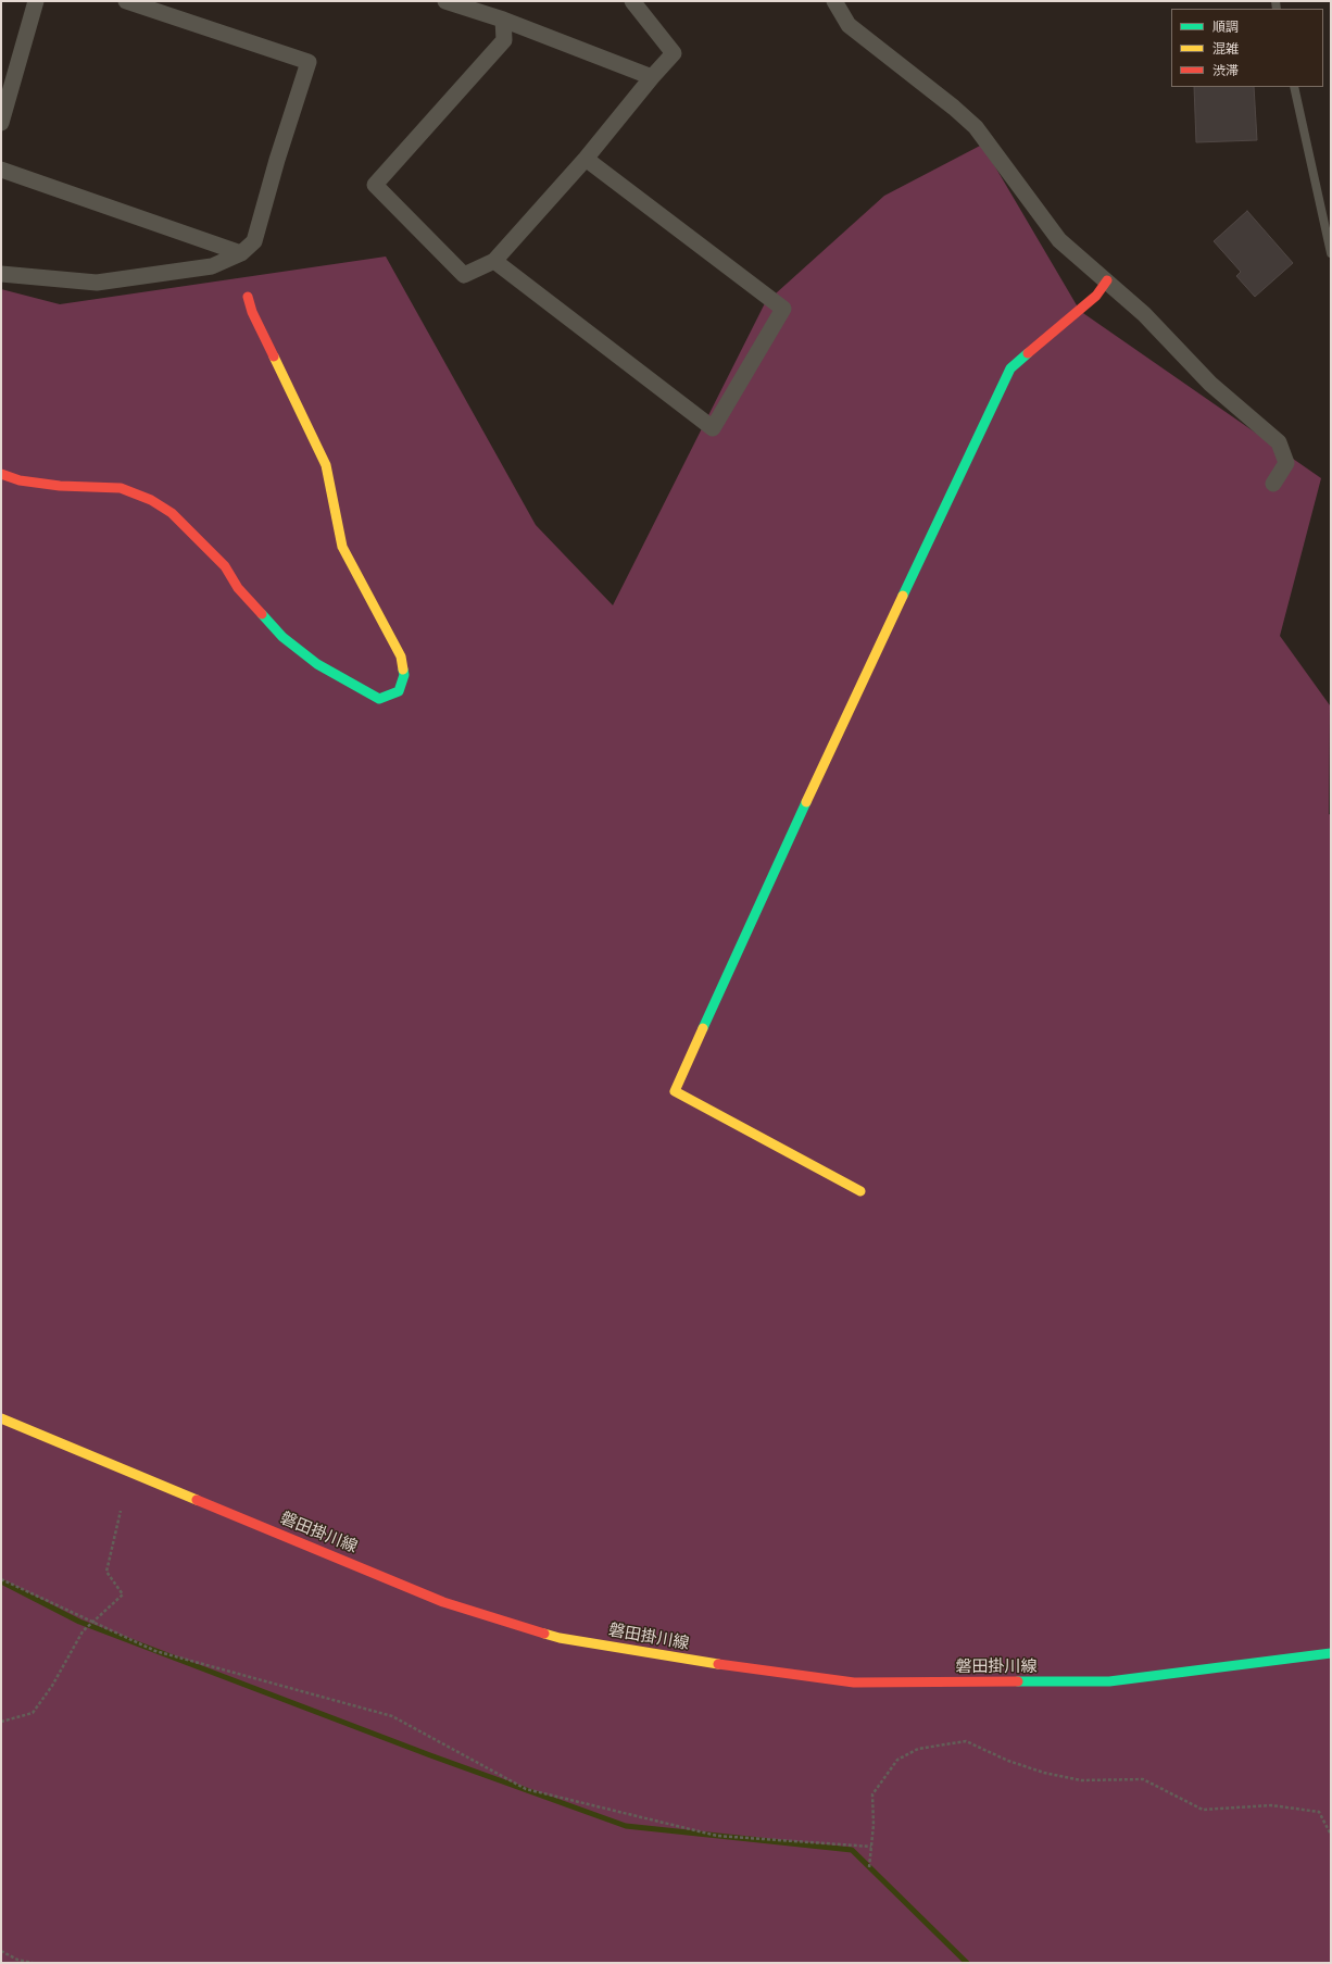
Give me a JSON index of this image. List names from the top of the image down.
{
  "streets": {
    "street": ["磐田掛川線"]
  },
  "legend": ["順調", "混雑", "渋滞"]
}
